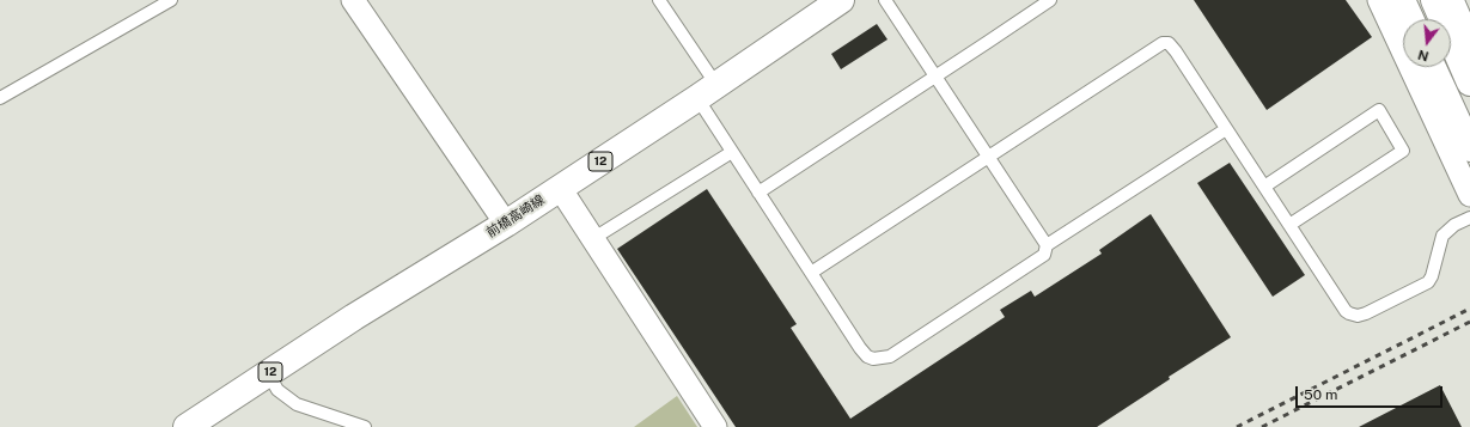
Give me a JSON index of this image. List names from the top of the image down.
{
  "streets": {
    "main road": ["12", "前橋高崎線"]
  },
  "scale_bar": "50 m",
  "north": "bottom"
}
